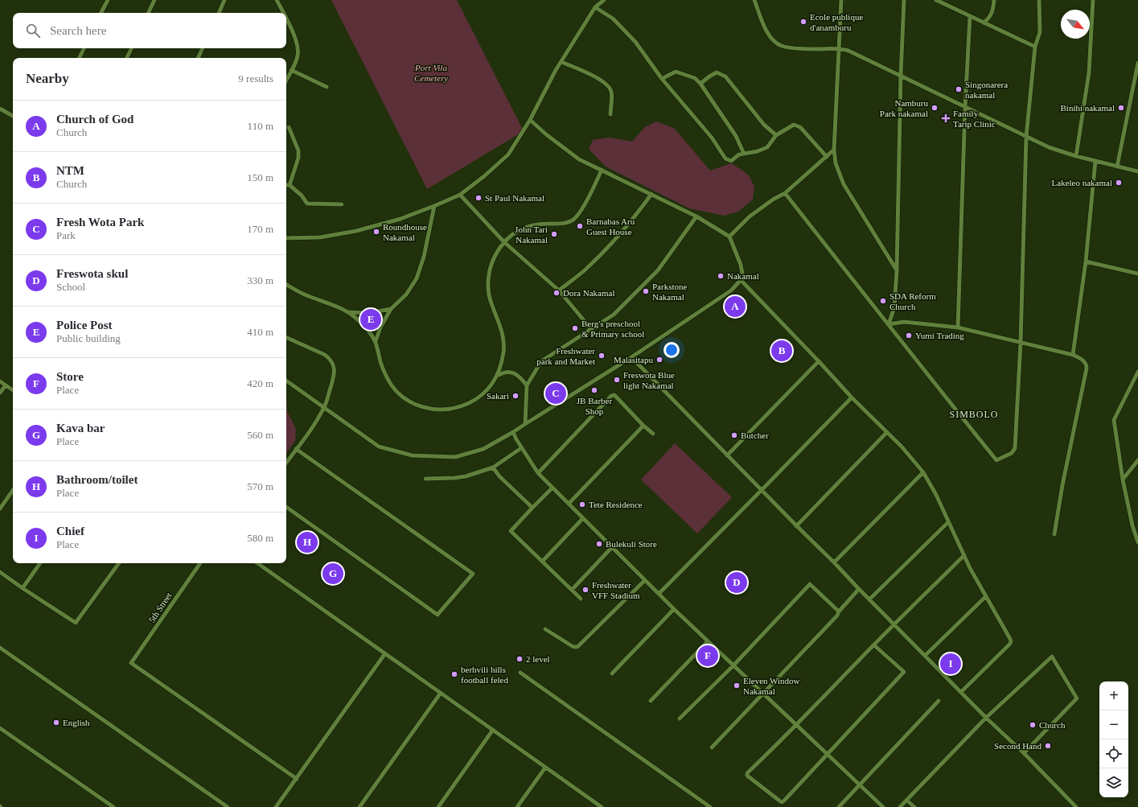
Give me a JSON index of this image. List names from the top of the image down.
{
  "streets": {
    "street": ["5th Street"]
  },
  "districts": ["SIMBOLO"],
  "parks": ["Port Vila Cemetery"],
  "places": {
    "other": [
      "Ecole publique d'anamburu",
      "Singonarera nakamal",
      "Namburu Park nakamal",
      "Binihi nakamal",
      "Lakeleo nakamal",
      "St Paul Nakamal",
      "Barnabas Aru Guest House",
      "Roundhouse Nakamal",
      "John Tari Nakamal",
      "Nakamal",
      "Parkstone Nakamal",
      "Dora Nakamal",
      "SDA Reform Church",
      "Berg's preschool & Primary school",
      "Yumi Trading",
      "Freshwater park and Market",
      "Malasitapu",
      "Freswota Blue light Nakamal",
      "JB Barber Shop",
      "Sakari",
      "Butcher",
      "Tete Residence",
      "Bulekuli Store",
      "Freshwater VFF Stadium",
      "2 level",
      "berhvili hills football feled",
      "Eleven Window Nakamal",
      "English",
      "Church",
      "Second Hand"
    ],
    "health": ["Family Tarip Clinic"]
  },
  "north": "bottom right",
  "page": {
    "search": "Search here",
    "heading": ["Nearby", "9 results"],
    "list": [
      {
        "mark": "A",
        "name": "Church of God",
        "note": "Church",
        "value": "110 m"
      },
      {
        "mark": "B",
        "name": "NTM",
        "note": "Church",
        "value": "150 m"
      },
      {
        "mark": "C",
        "name": "Fresh Wota Park",
        "note": "Park",
        "value": "170 m"
      },
      {
        "mark": "D",
        "name": "Freswota skul",
        "note": "School",
        "value": "330 m"
      },
      {
        "mark": "E",
        "name": "Police Post",
        "note": "Public building",
        "value": "410 m"
      },
      {
        "mark": "F",
        "name": "Store",
        "note": "Place",
        "value": "420 m"
      },
      {
        "mark": "G",
        "name": "Kava bar",
        "note": "Place",
        "value": "560 m"
      },
      {
        "mark": "H",
        "name": "Bathroom/toilet",
        "note": "Place",
        "value": "570 m"
      },
      {
        "mark": "I",
        "name": "Chief",
        "note": "Place",
        "value": "580 m"
      }
    ],
    "pins": [
      "A",
      "E",
      "B",
      "C",
      "H",
      "G",
      "D",
      "F",
      "I"
    ],
    "map_buttons": ["+", "−"]
  }
}
